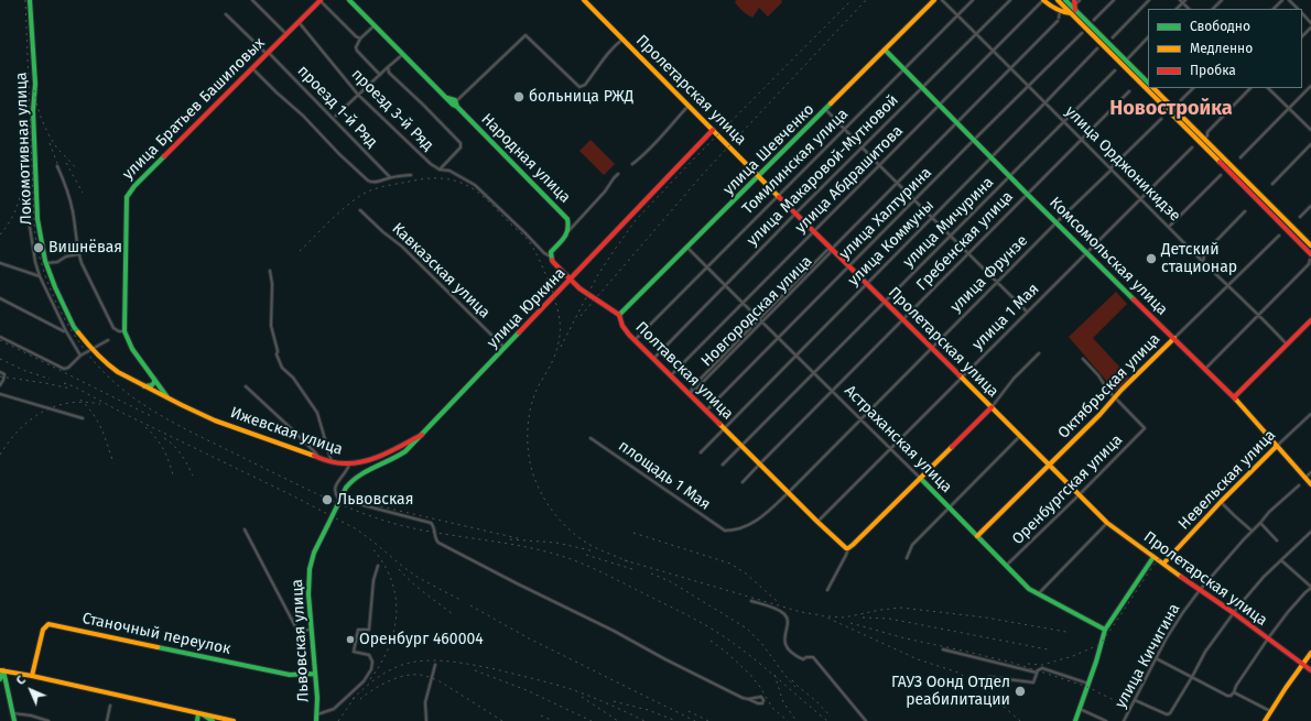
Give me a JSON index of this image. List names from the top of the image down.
{
  "streets": {
    "main road": [
      "Пролетарская улица",
      "улица Братьев Башиловых",
      "Локомотивная улица",
      "улица Шевченко",
      "Народная улица",
      "Комсомольская улица",
      "улица Юркина",
      "Полтавская улица",
      "Октябрьская улица",
      "Ижевская улица",
      "Астраханская улица",
      "Невельская улица",
      "Станочный переулок",
      "Львовская улица"
    ],
    "street": [
      "проезд 1-й Ряд",
      "проезд 3-й Ряд",
      "Томилинская улица",
      "улица Орджоникидзе",
      "улица Макаровой-Мутновой",
      "улица Абдрашитова",
      "улица Халтурина",
      "улица Мичурина",
      "Гребенская улица",
      "улица Коммуны",
      "Кавказская улица",
      "улица Фрунзе",
      "Новгородская улица",
      "улица 1 Мая",
      "площадь 1 Мая",
      "Оренбургская улица",
      "улица Кичигина"
    ]
  },
  "crossings": [
    ["Пролетарская улица", "улица Шевченко"],
    ["Пролетарская улица", "Томилинская улица"],
    ["Пролетарская улица", "улица Макаровой-Мутновой"],
    ["Пролетарская улица", "улица Абдрашитова"],
    ["Пролетарская улица", "улица Халтурина"],
    ["Пролетарская улица", "улица Мичурина"],
    ["Пролетарская улица", "Гребенская улица"],
    ["Пролетарская улица", "улица Коммуны"],
    ["Пролетарская улица", "улица Фрунзе"],
    ["Пролетарская улица", "улица Юркина"],
    ["Пролетарская улица", "Новгородская улица"],
    ["Пролетарская улица", "улица 1 Мая"],
    ["Пролетарская улица", "Октябрьская улица"],
    ["Пролетарская улица", "Невельская улица"],
    ["Пролетарская улица", "Оренбургская улица"],
    ["Пролетарская улица", "улица Кичигина"],
    ["проезд 1-й Ряд", "улица Братьев Башиловых"],
    ["улица Братьев Башиловых", "проезд 3-й Ряд"],
    ["проезд 3-й Ряд", "Полтавская улица"],
    ["Локомотивная улица", "Ижевская улица"],
    ["улица Шевченко", "Комсомольская улица"],
    ["улица Шевченко", "Полтавская улица"],
    ["улица Шевченко", "Астраханская улица"],
    ["Томилинская улица", "улица Орджоникидзе"],
    ["Томилинская улица", "Комсомольская улица"],
    ["Томилинская улица", "Полтавская улица"],
    ["Томилинская улица", "Астраханская улица"],
    ["улица Орджоникидзе", "улица Макаровой-Мутновой"],
    ["улица Орджоникидзе", "улица Абдрашитова"],
    ["улица Орджоникидзе", "улица Халтурина"],
    ["улица Орджоникидзе", "улица Мичурина"],
    ["улица Орджоникидзе", "Гребенская улица"],
    ["улица Орджоникидзе", "улица Коммуны"],
    ["улица Орджоникидзе", "улица Фрунзе"],
    ["улица Орджоникидзе", "Новгородская улица"],
    ["улица Орджоникидзе", "улица 1 Мая"],
    ["улица Орджоникидзе", "Октябрьская улица"],
    ["улица Макаровой-Мутновой", "Комсомольская улица"],
    ["улица Макаровой-Мутновой", "Полтавская улица"],
    ["улица Макаровой-Мутновой", "Астраханская улица"],
    ["улица Абдрашитова", "Комсомольская улица"],
    ["улица Абдрашитова", "Полтавская улица"],
    ["улица Абдрашитова", "Астраханская улица"],
    ["улица Халтурина", "Комсомольская улица"],
    ["улица Халтурина", "Полтавская улица"],
    ["улица Халтурина", "Астраханская улица"],
    ["улица Мичурина", "Комсомольская улица"],
    ["улица Мичурина", "Полтавская улица"],
    ["улица Мичурина", "Астраханская улица"],
    ["Гребенская улица", "Комсомольская улица"],
    ["Гребенская улица", "Полтавская улица"],
    ["Гребенская улица", "Астраханская улица"],
    ["улица Коммуны", "Комсомольская улица"],
    ["улица Коммуны", "Полтавская улица"],
    ["улица Коммуны", "Астраханская улица"],
    ["Комсомольская улица", "улица Фрунзе"],
    ["Комсомольская улица", "Новгородская улица"],
    ["Комсомольская улица", "улица 1 Мая"],
    ["Комсомольская улица", "Октябрьская улица"],
    ["Комсомольская улица", "Невельская улица"],
    ["Кавказская улица", "улица Юркина"],
    ["улица Фрунзе", "Полтавская улица"],
    ["улица Фрунзе", "Астраханская улица"],
    ["улица Фрунзе", "площадь 1 Мая"],
    ["улица Юркина", "Полтавская улица"],
    ["улица Юркина", "Ижевская улица"],
    ["улица Юркина", "Львовская улица"],
    ["Новгородская улица", "Полтавская улица"],
    ["Новгородская улица", "Астраханская улица"],
    ["улица 1 Мая", "Полтавская улица"],
    ["улица 1 Мая", "Астраханская улица"],
    ["Октябрьская улица", "Астраханская улица"],
    ["Октябрьская улица", "Оренбургская улица"],
    ["Астраханская улица", "Оренбургская улица"],
    ["Станочный переулок", "Львовская улица"]
  ],
  "districts": ["Новостройка"],
  "places": [
    "больница РЖД",
    "Вишнёвая",
    "Детский стационар",
    "Львовская",
    "Оренбург 460004",
    "ГАУЗ Оонд Отдел реабилитации"
  ],
  "legend": ["Свободно", "Медленно", "Пробка"],
  "north": "top left"
}
